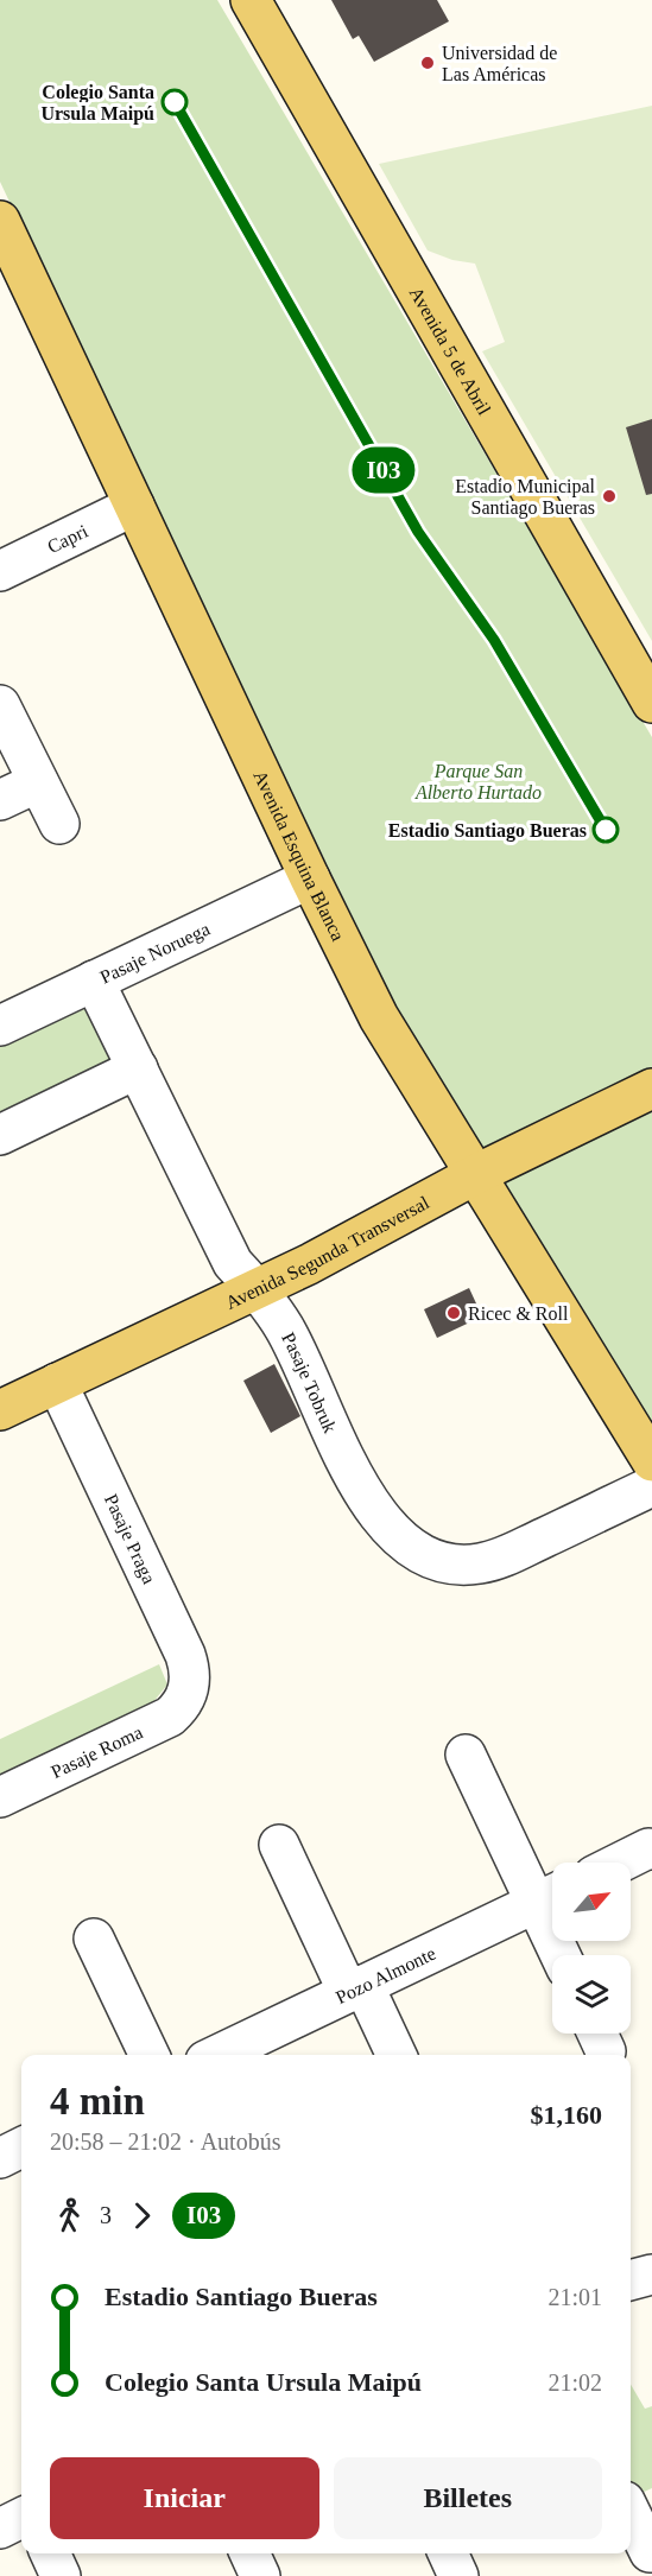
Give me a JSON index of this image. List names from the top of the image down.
{
  "streets": {
    "main road": ["Avenida 5 de Abril", "Avenida Esquina Blanca", "Avenida Segunda Transversal"],
    "street": [
      "Capri",
      "Pasaje Noruega",
      "Pasaje Tobruk",
      "Pasaje Praga",
      "Pasaje Roma",
      "Pozo Almonte"
    ]
  },
  "crossings": [
    ["Capri", "Avenida Esquina Blanca"],
    ["Avenida Esquina Blanca", "Pasaje Noruega"],
    ["Avenida Esquina Blanca", "Avenida Segunda Transversal"],
    ["Pasaje Noruega", "Pasaje Tobruk"],
    ["Avenida Segunda Transversal", "Pasaje Tobruk"],
    ["Avenida Segunda Transversal", "Pasaje Praga"],
    ["Pasaje Praga", "Pasaje Roma"]
  ],
  "parks": ["Parque San Alberto Hurtado"],
  "places": [
    "Universidad de Las Américas",
    "Colegio Santa Ursula Maipú",
    "Estadio Municipal Santiago Bueras",
    "Estadio Santiago Bueras",
    "Ricec & Roll"
  ],
  "lines": ["bus line I03"],
  "north": "top right",
  "page": {
    "on_map": "I03",
    "heading": ["4 min", "20:58 – 21:02 · Autobús", "$1,160"],
    "legs": ["3", "I03"],
    "list": [
      {
        "name": "Estadio Santiago Bueras",
        "value": "21:01"
      },
      {
        "name": "Colegio Santa Ursula Maipú",
        "value": "21:02"
      }
    ],
    "buttons": ["Iniciar", "Billetes"]
  }
}
